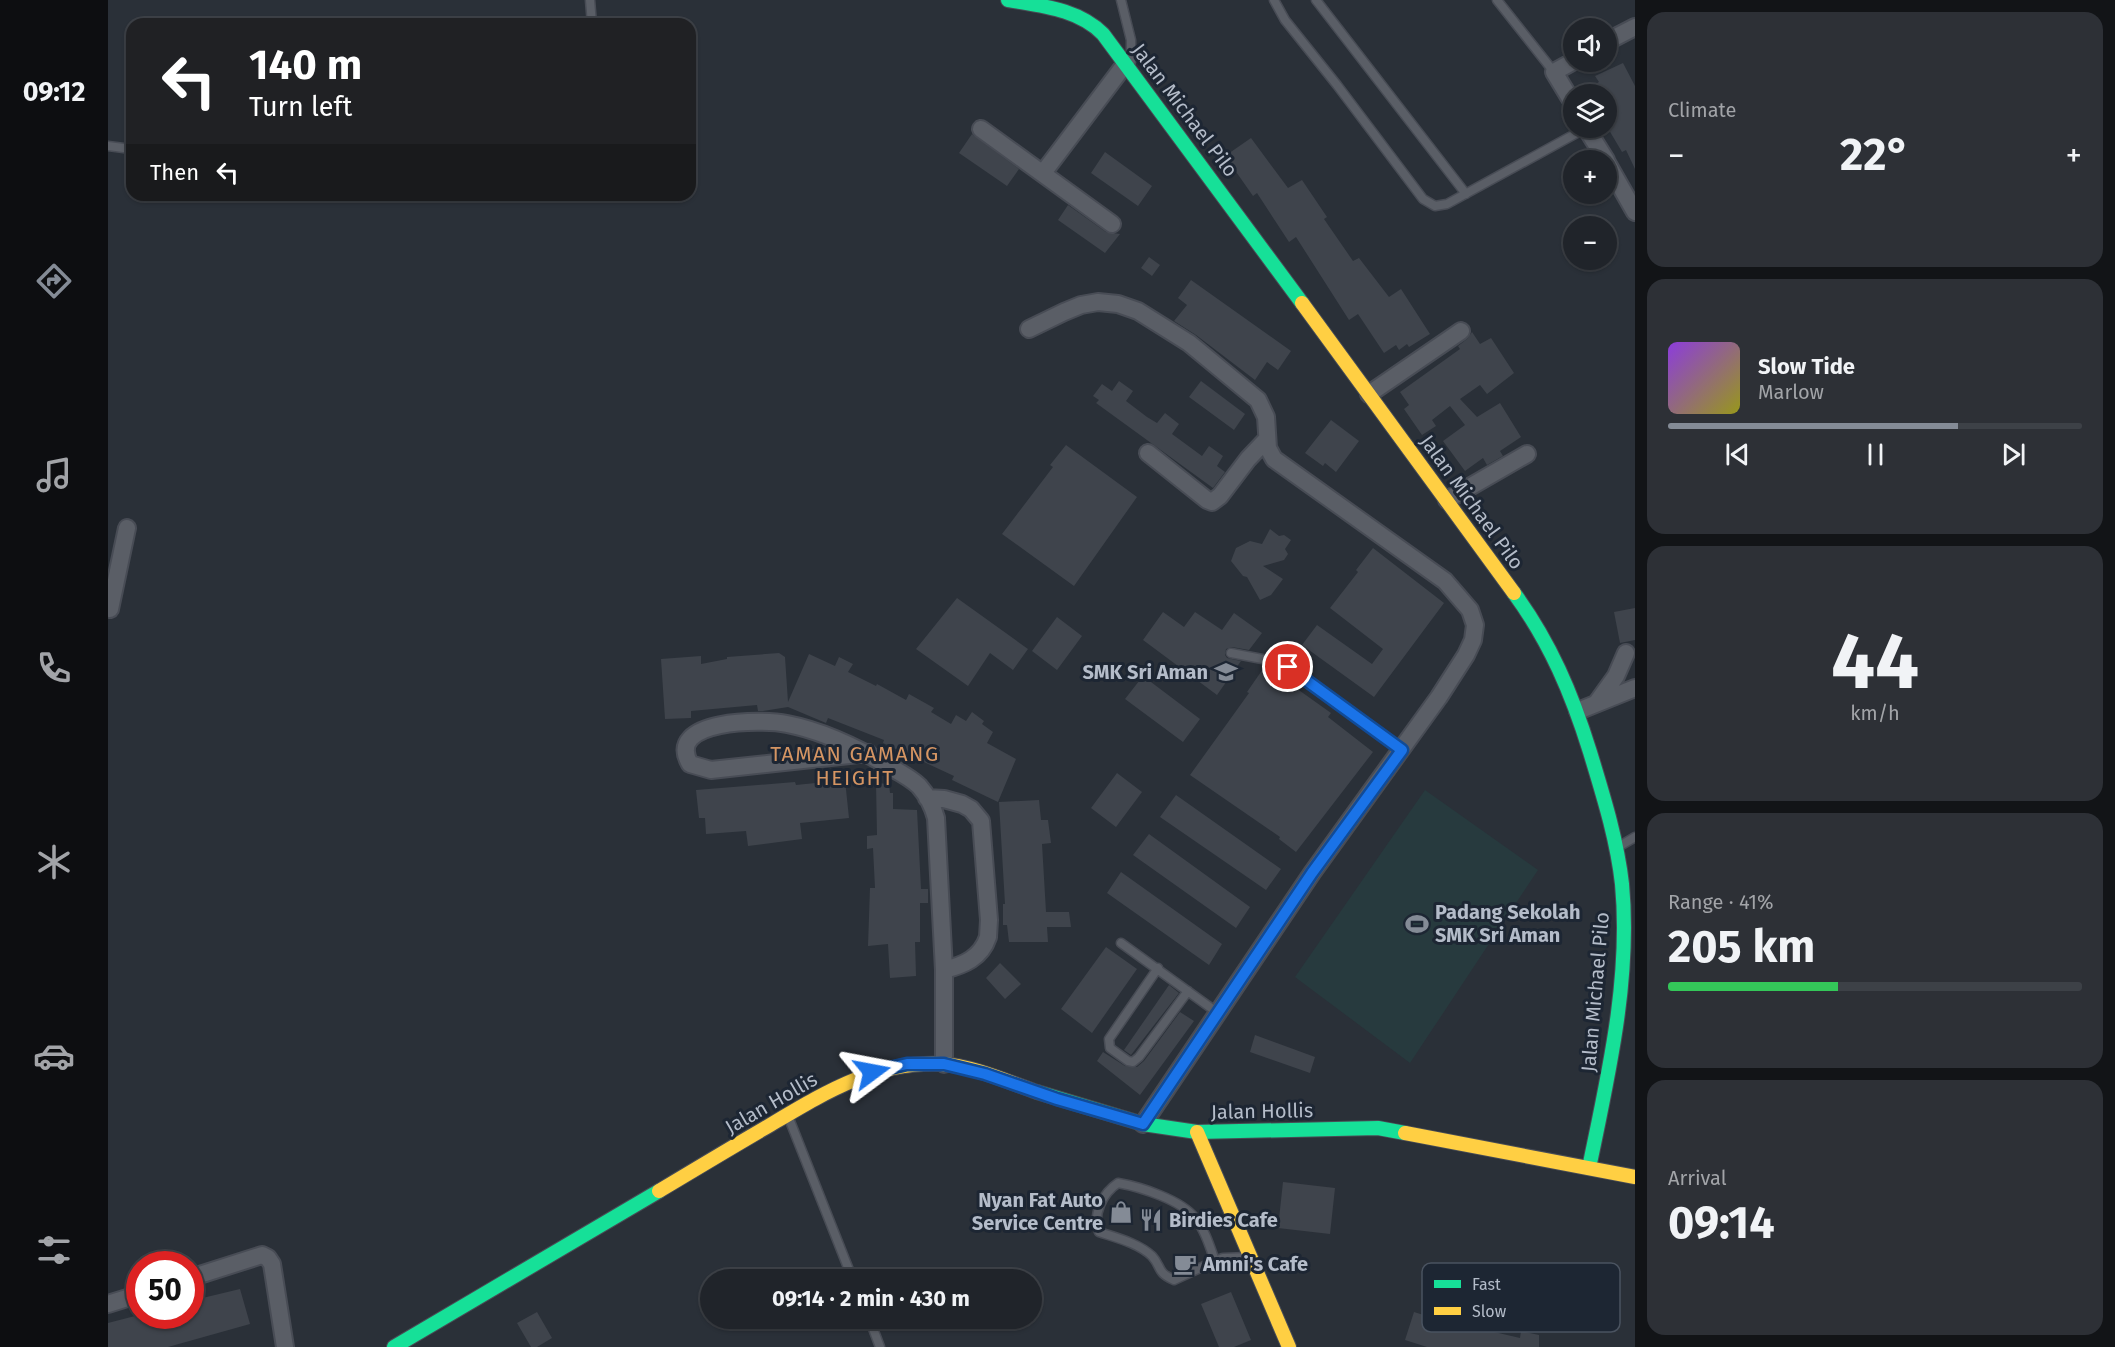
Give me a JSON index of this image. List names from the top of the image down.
{
  "streets": {
    "street": ["Jalan Michael Pilo", "Jalan Hollis"]
  },
  "crossings": [
    ["Jalan Michael Pilo", "Jalan Hollis"]
  ],
  "districts": ["TAMAN GAMANG HEIGHT"],
  "places": {
    "school or university": ["SMK Sri Aman"],
    "sports": ["Padang Sekolah SMK Sri Aman"],
    "shop": ["Nyan Fat Auto Service Centre"],
    "restaurant": ["Birdies Cafe"],
    "cafe": ["Amni's Cafe"]
  },
  "legend": ["Fast", "Slow"],
  "page": {
    "tabs": "09:12",
    "tile": [
      "Climate",
      ["44", "km/h"],
      ["Range · 41%", "205 km"],
      ["Arrival", "09:14"]
    ],
    "map_buttons": ["+", "−"],
    "turn": ["140 m", "Turn left"],
    "heat": ["−", "22°", "+"],
    "then": "Then",
    "song": ["Slow Tide", "Marlow"],
    "limit": "50",
    "trip": "09:14 · 2 min · 430 m"
  }
}
